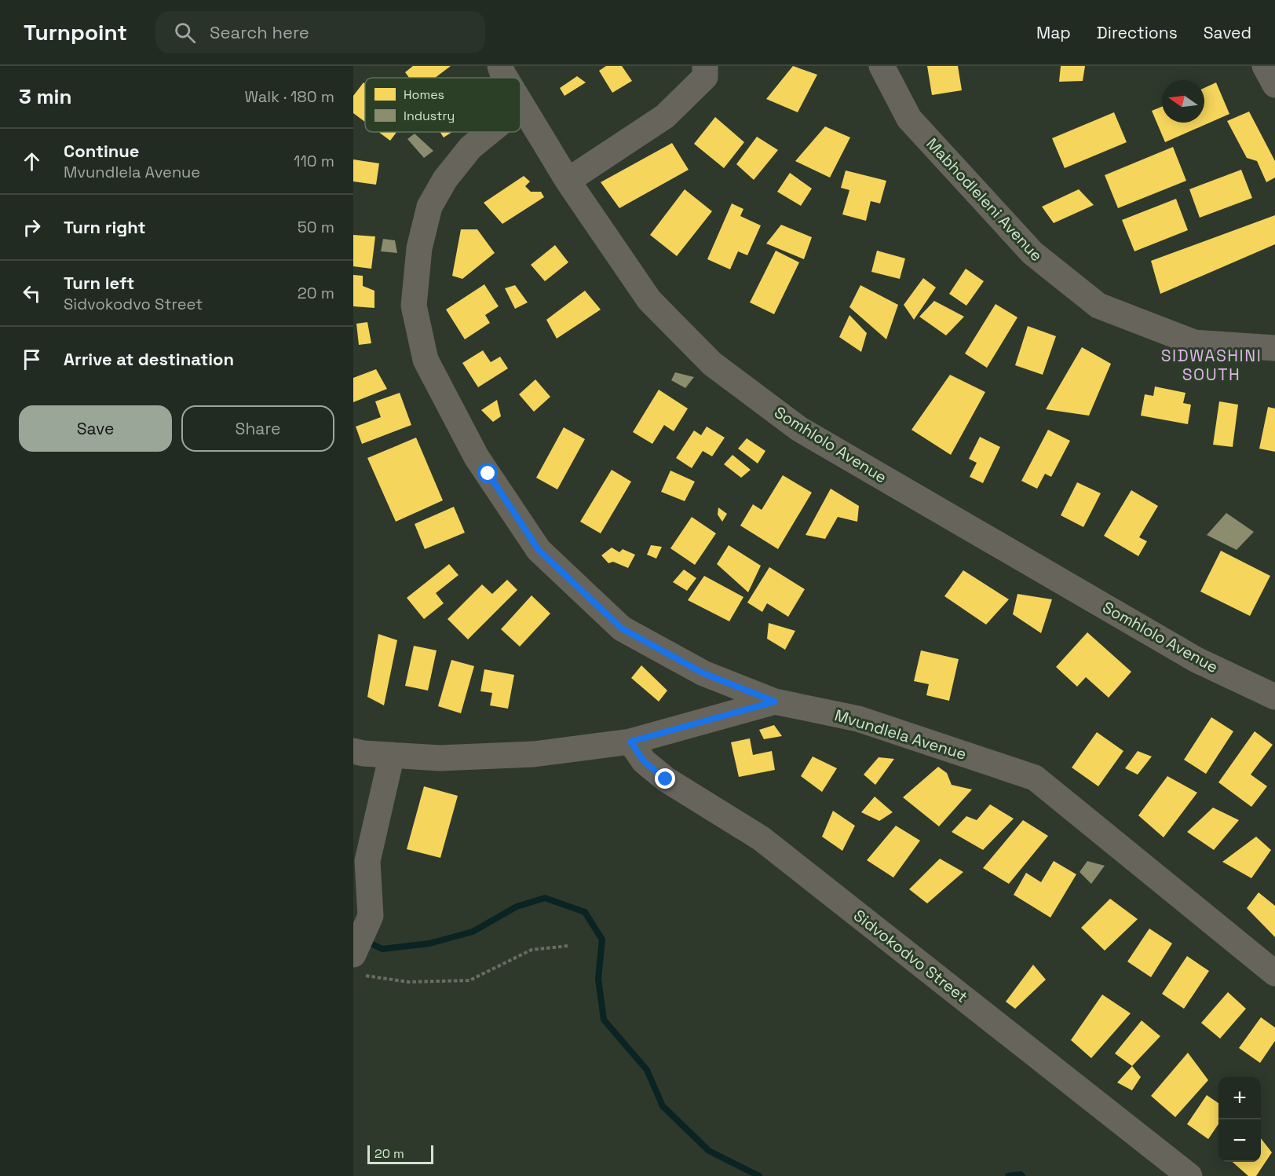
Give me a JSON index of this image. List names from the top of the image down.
{
  "streets": {
    "street": [
      "Mabhodleleni Avenue",
      "Somhlolo Avenue",
      "Mvundlela Avenue",
      "Sidvokodvo Street"
    ]
  },
  "districts": ["SIDWASHINI SOUTH"],
  "legend": ["Homes", "Industry"],
  "scale_bar": "20 m",
  "north": "left",
  "page": {
    "header": "Turnpoint",
    "search": "Search here",
    "nav": ["Map", "Directions", "Saved"],
    "heading": ["3 min", "Walk · 180 m"],
    "list": [
      ["Continue", "Mvundlela Avenue", "110 m"],
      ["Turn right", "50 m"],
      ["Turn left", "Sidvokodvo Street", "20 m"],
      "Arrive at destination"
    ],
    "buttons": ["Save", "Share"],
    "map_buttons": ["+", "−"],
    "scale": "20 m"
  }
}
